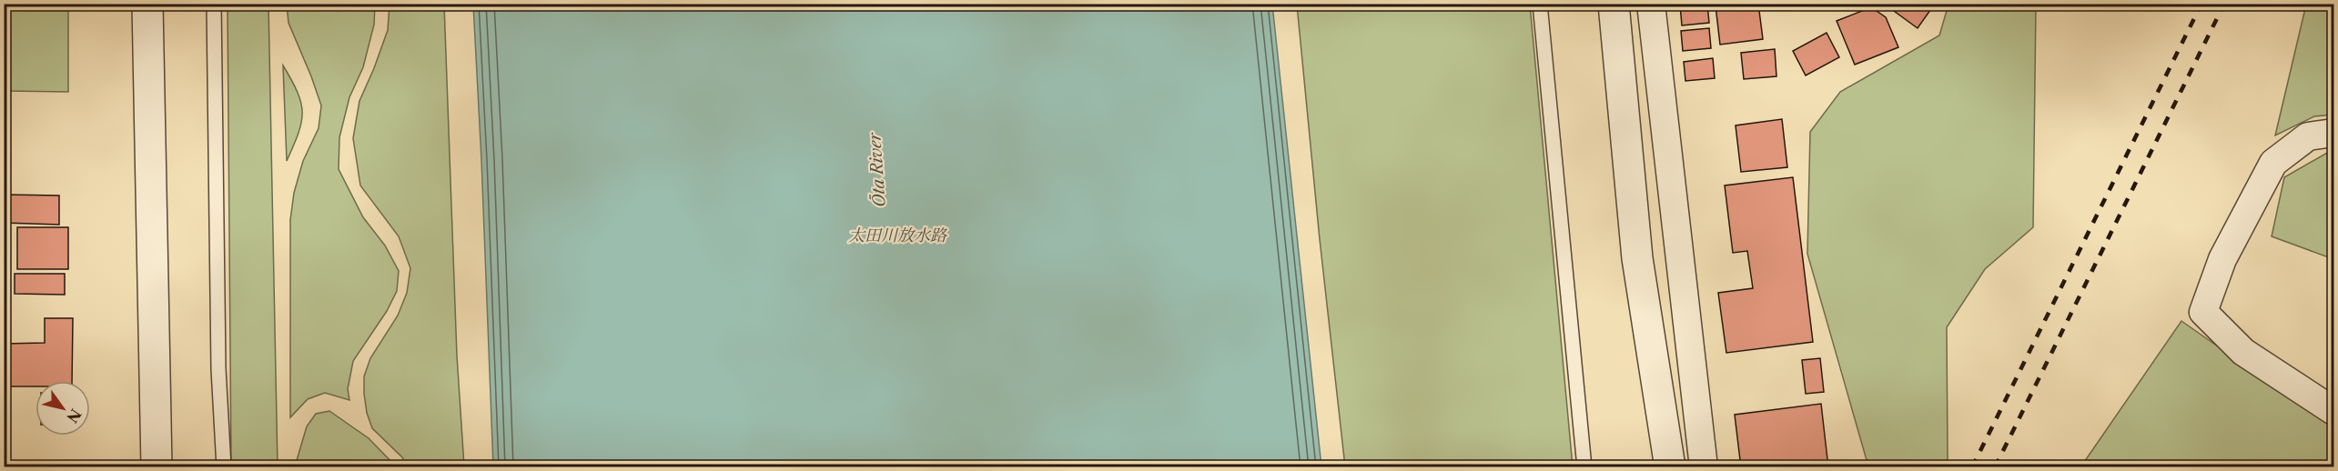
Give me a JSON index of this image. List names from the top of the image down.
{
  "water": ["Ōta River", "太田川放水路"],
  "north": "bottom right"
}
